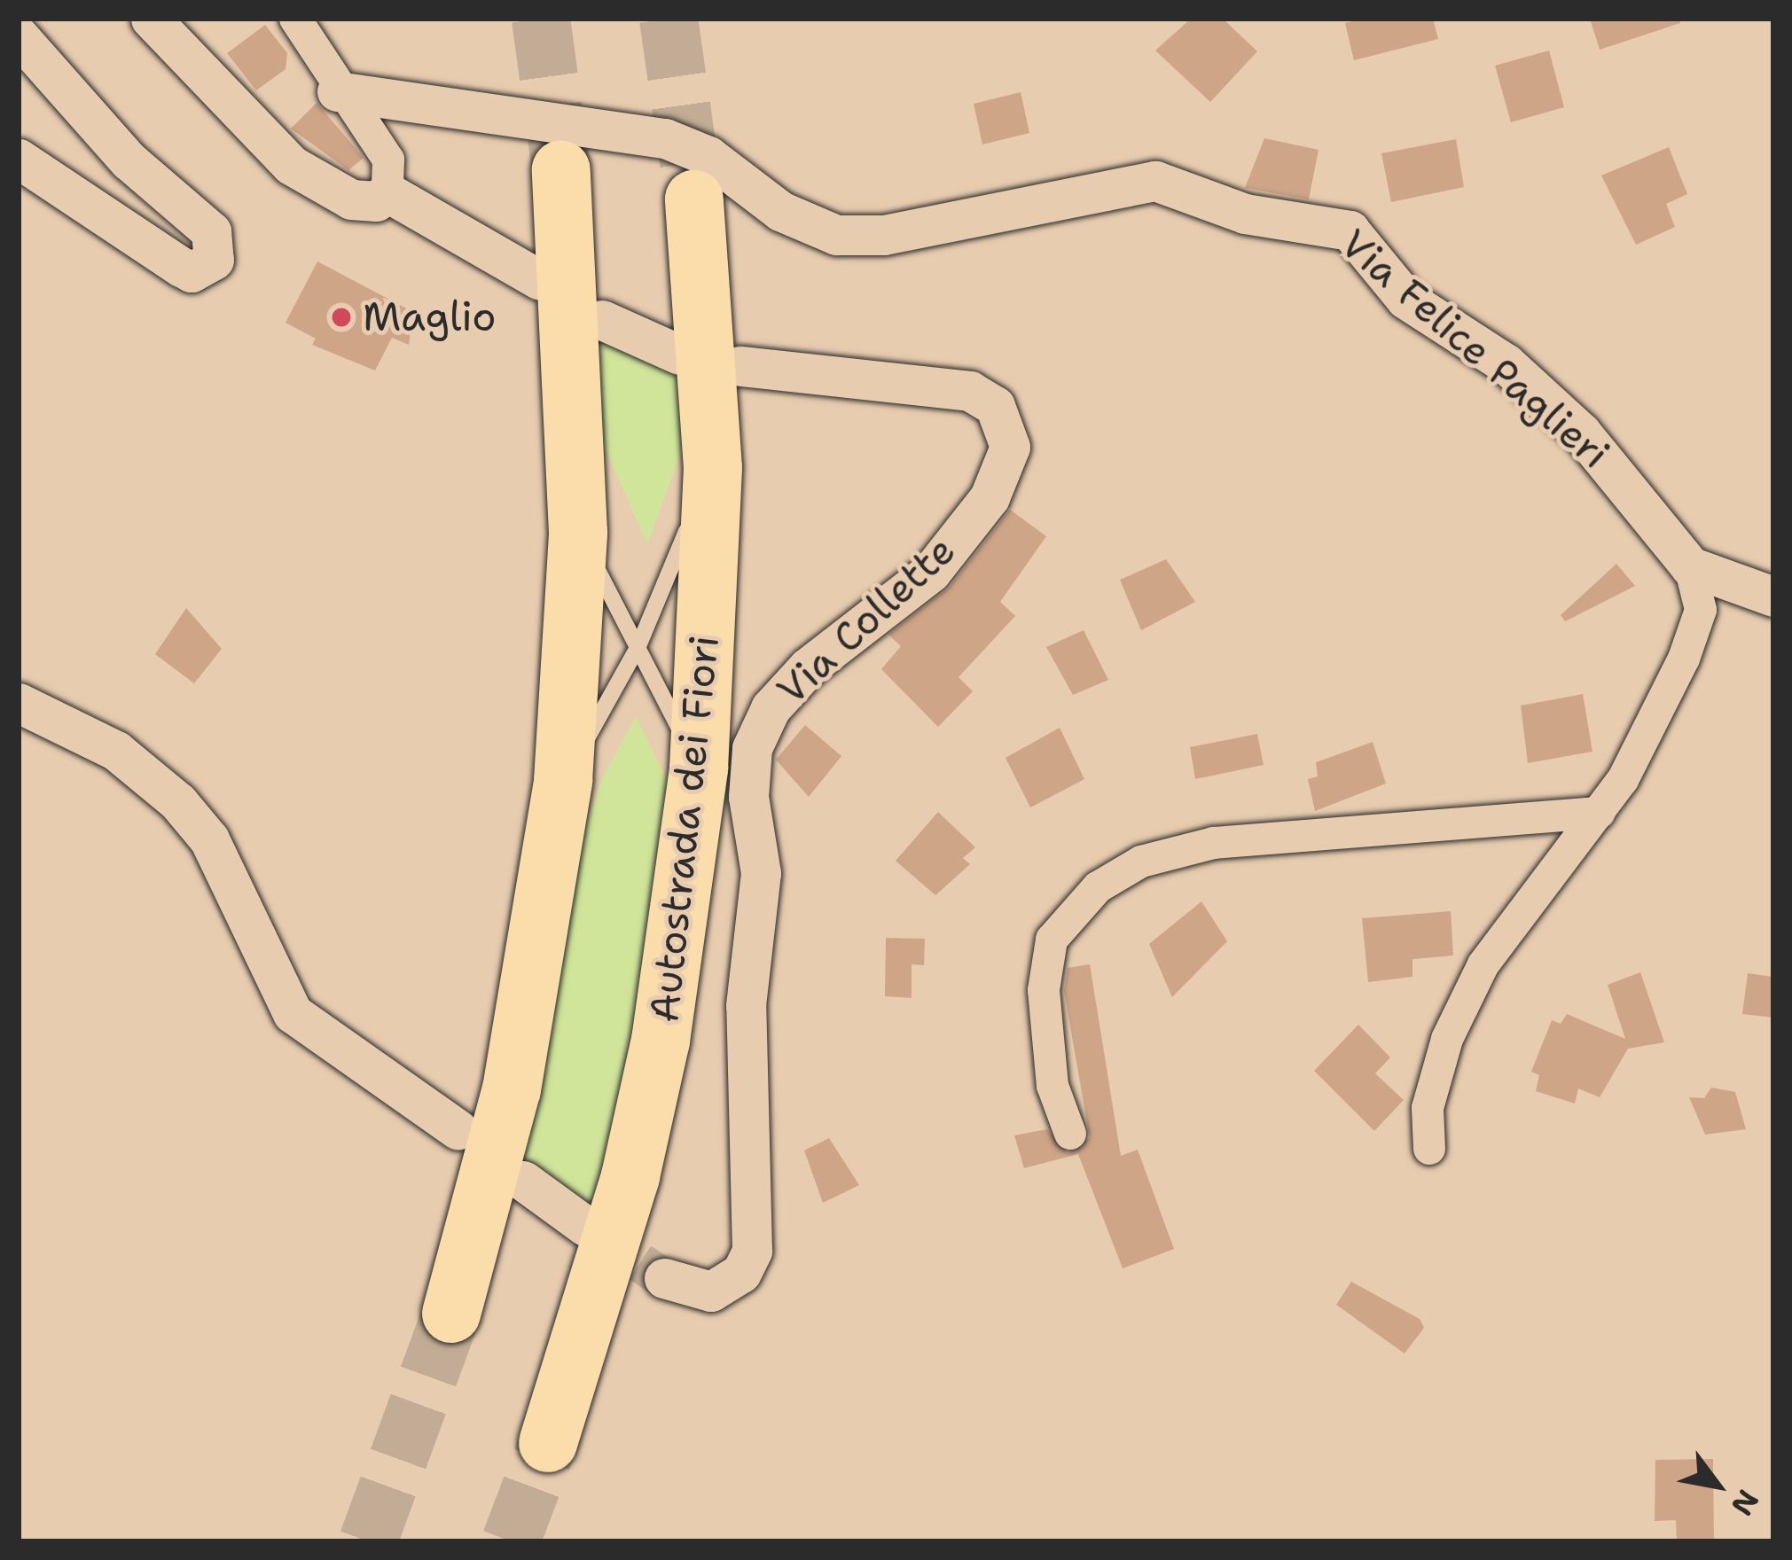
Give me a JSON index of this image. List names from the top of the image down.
{
  "streets": {
    "highway": ["Autostrada dei Fiori"],
    "street": ["Via Felice Paglieri", "Via Collette"]
  },
  "places": ["Maglio"],
  "north": "bottom right"
}
